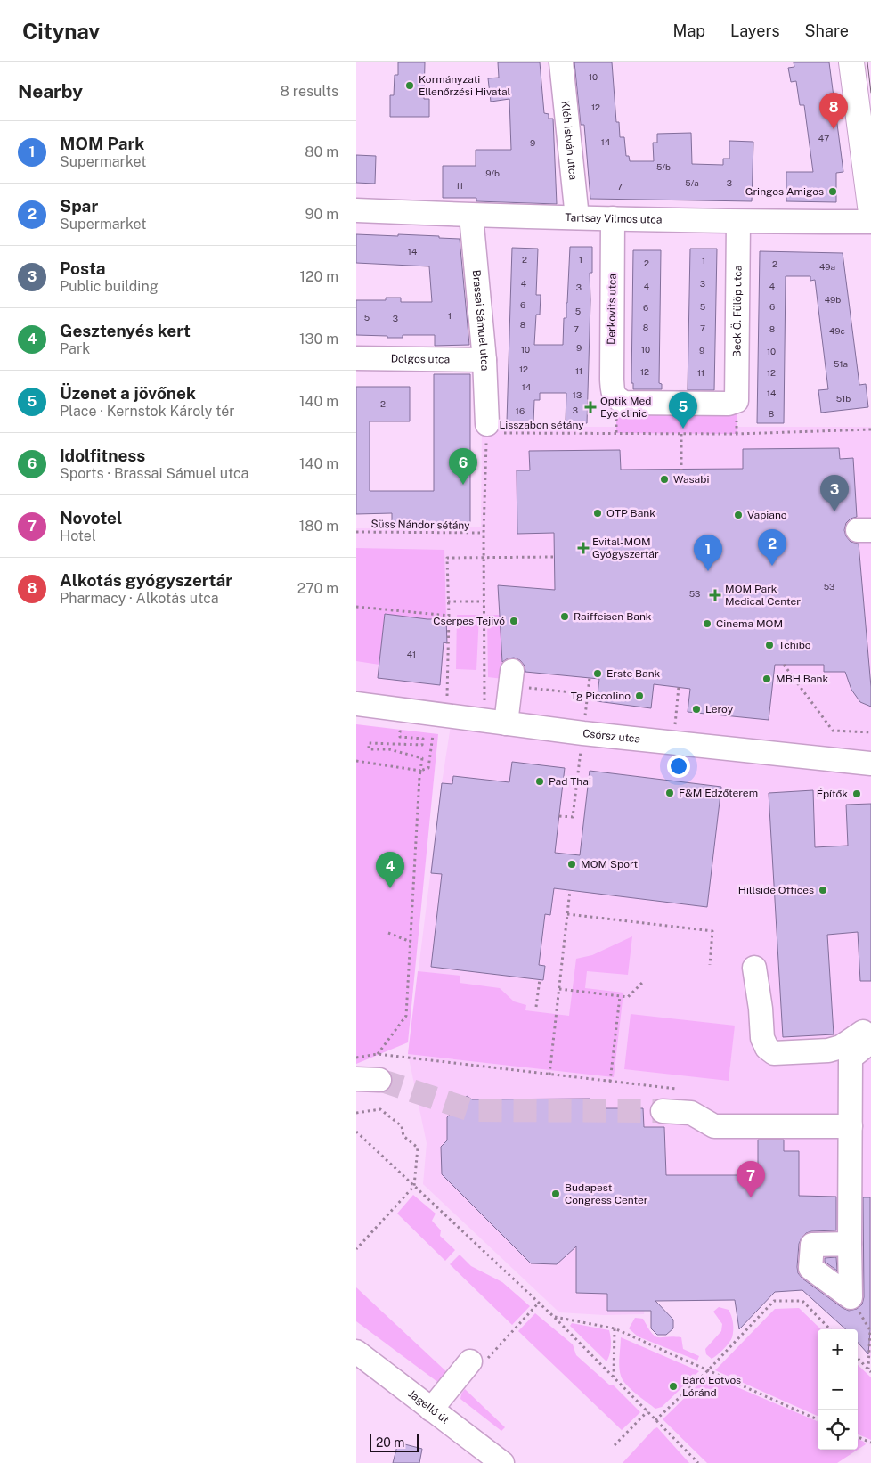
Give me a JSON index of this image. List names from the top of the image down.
{
  "streets": {
    "street": [
      "Kléh István utca",
      "Tartsay Vilmos utca",
      "Derkovits utca",
      "Beck Ö. Fülöp utca",
      "Brassai Sámuel utca",
      "Dolgos utca",
      "Csörsz utca",
      "Jagelló út"
    ],
    "path": ["Lisszabon sétány", "Süss Nándor sétány"]
  },
  "crossings": [
    ["Kléh István utca", "Tartsay Vilmos utca"],
    ["Tartsay Vilmos utca", "Derkovits utca"],
    ["Tartsay Vilmos utca", "Beck Ö. Fülöp utca"],
    ["Tartsay Vilmos utca", "Brassai Sámuel utca"],
    ["Derkovits utca", "Beck Ö. Fülöp utca"],
    ["Brassai Sámuel utca", "Dolgos utca"],
    ["Brassai Sámuel utca", "Lisszabon sétány"],
    ["Lisszabon sétány", "Süss Nándor sétány"]
  ],
  "places": {
    "other": [
      "Kormányzati Ellenőrzési Hivatal",
      "Gringos Amigos",
      "Wasabi",
      "OTP Bank",
      "Vapiano",
      "Raiffeisen Bank",
      "Cserpes Tejivó",
      "Cinema MOM",
      "Tchibo",
      "Erste Bank",
      "MBH Bank",
      "Tg Piccolino",
      "Leroy",
      "Pad Thai",
      "F&M Edzőterem",
      "Építők",
      "MOM Sport",
      "Hillside Offices",
      "Budapest Congress Center",
      "Báró Eötvös Lóránd"
    ],
    "health": ["Optik Med Eye clinic", "Evital-MOM Gyógyszertár", "MOM Park Medical Center"]
  },
  "house_numbers": [
    "10",
    "12",
    "47",
    "14",
    "9",
    "5/b",
    "9/b",
    "5/a",
    "3",
    "11",
    "7",
    "14",
    "2",
    "1",
    "1",
    "2",
    "2",
    "49a",
    "4",
    "3",
    "4",
    "4",
    "3",
    "49b",
    "6",
    "5",
    "6",
    "6",
    "5",
    "1",
    "5",
    "3",
    "8",
    "8",
    "7",
    "7",
    "8",
    "49c",
    "9",
    "10",
    "10",
    "9",
    "10",
    "51a",
    "12",
    "11",
    "12",
    "11",
    "12",
    "14",
    "14",
    "13",
    "51b",
    "2",
    "3",
    "16",
    "8",
    "53",
    "53",
    "41"
  ],
  "scale_bar": "20 m",
  "page": {
    "header": "Citynav",
    "nav": ["Map", "Layers", "Share"],
    "heading": ["Nearby", "8 results"],
    "pins": [
      "8",
      "5",
      "6",
      "3",
      "2",
      "1",
      "4",
      "7"
    ],
    "list": [
      {
        "mark": "1",
        "name": "MOM Park",
        "note": "Supermarket",
        "value": "80 m"
      },
      {
        "mark": "2",
        "name": "Spar",
        "note": "Supermarket",
        "value": "90 m"
      },
      {
        "mark": "3",
        "name": "Posta",
        "note": "Public building",
        "value": "120 m"
      },
      {
        "mark": "4",
        "name": "Gesztenyés kert",
        "note": "Park",
        "value": "130 m"
      },
      {
        "mark": "5",
        "name": "Üzenet a jövőnek",
        "note": "Place · Kernstok Károly tér",
        "value": "140 m"
      },
      {
        "mark": "6",
        "name": "Idolfitness",
        "note": "Sports · Brassai Sámuel utca",
        "value": "140 m"
      },
      {
        "mark": "7",
        "name": "Novotel",
        "note": "Hotel",
        "value": "180 m"
      },
      {
        "mark": "8",
        "name": "Alkotás gyógyszertár",
        "note": "Pharmacy · Alkotás utca",
        "value": "270 m"
      }
    ],
    "map_buttons": ["+", "−"],
    "scale": "20 m"
  }
}
